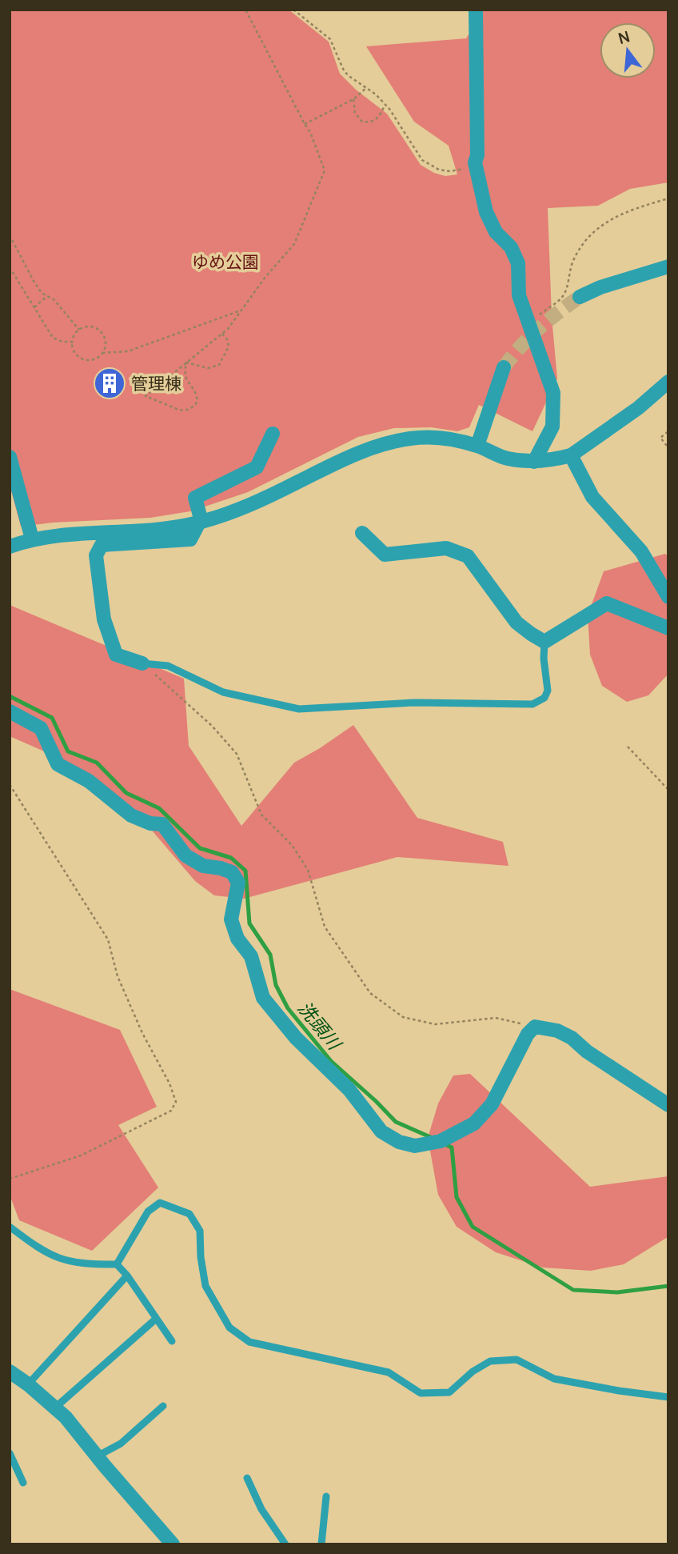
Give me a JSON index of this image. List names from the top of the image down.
{
  "water": ["洗頭川"],
  "parks": ["ゆめ公園"],
  "places": {
    "building": ["管理棟"]
  },
  "north": "top"
}
